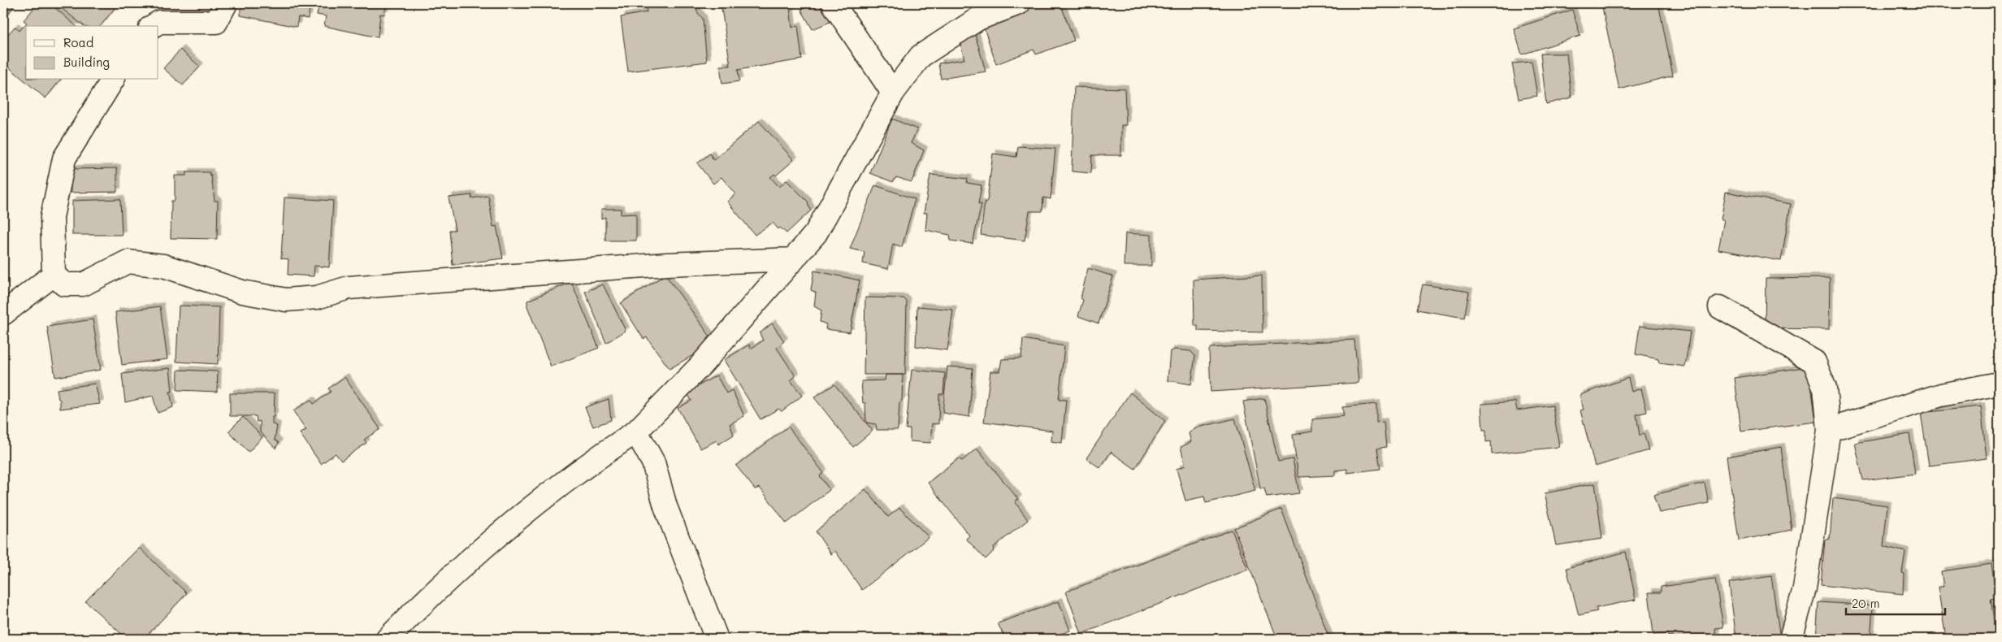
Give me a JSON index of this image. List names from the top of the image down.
{
  "legend": ["Road", "Building"],
  "scale_bar": "20 m"
}
